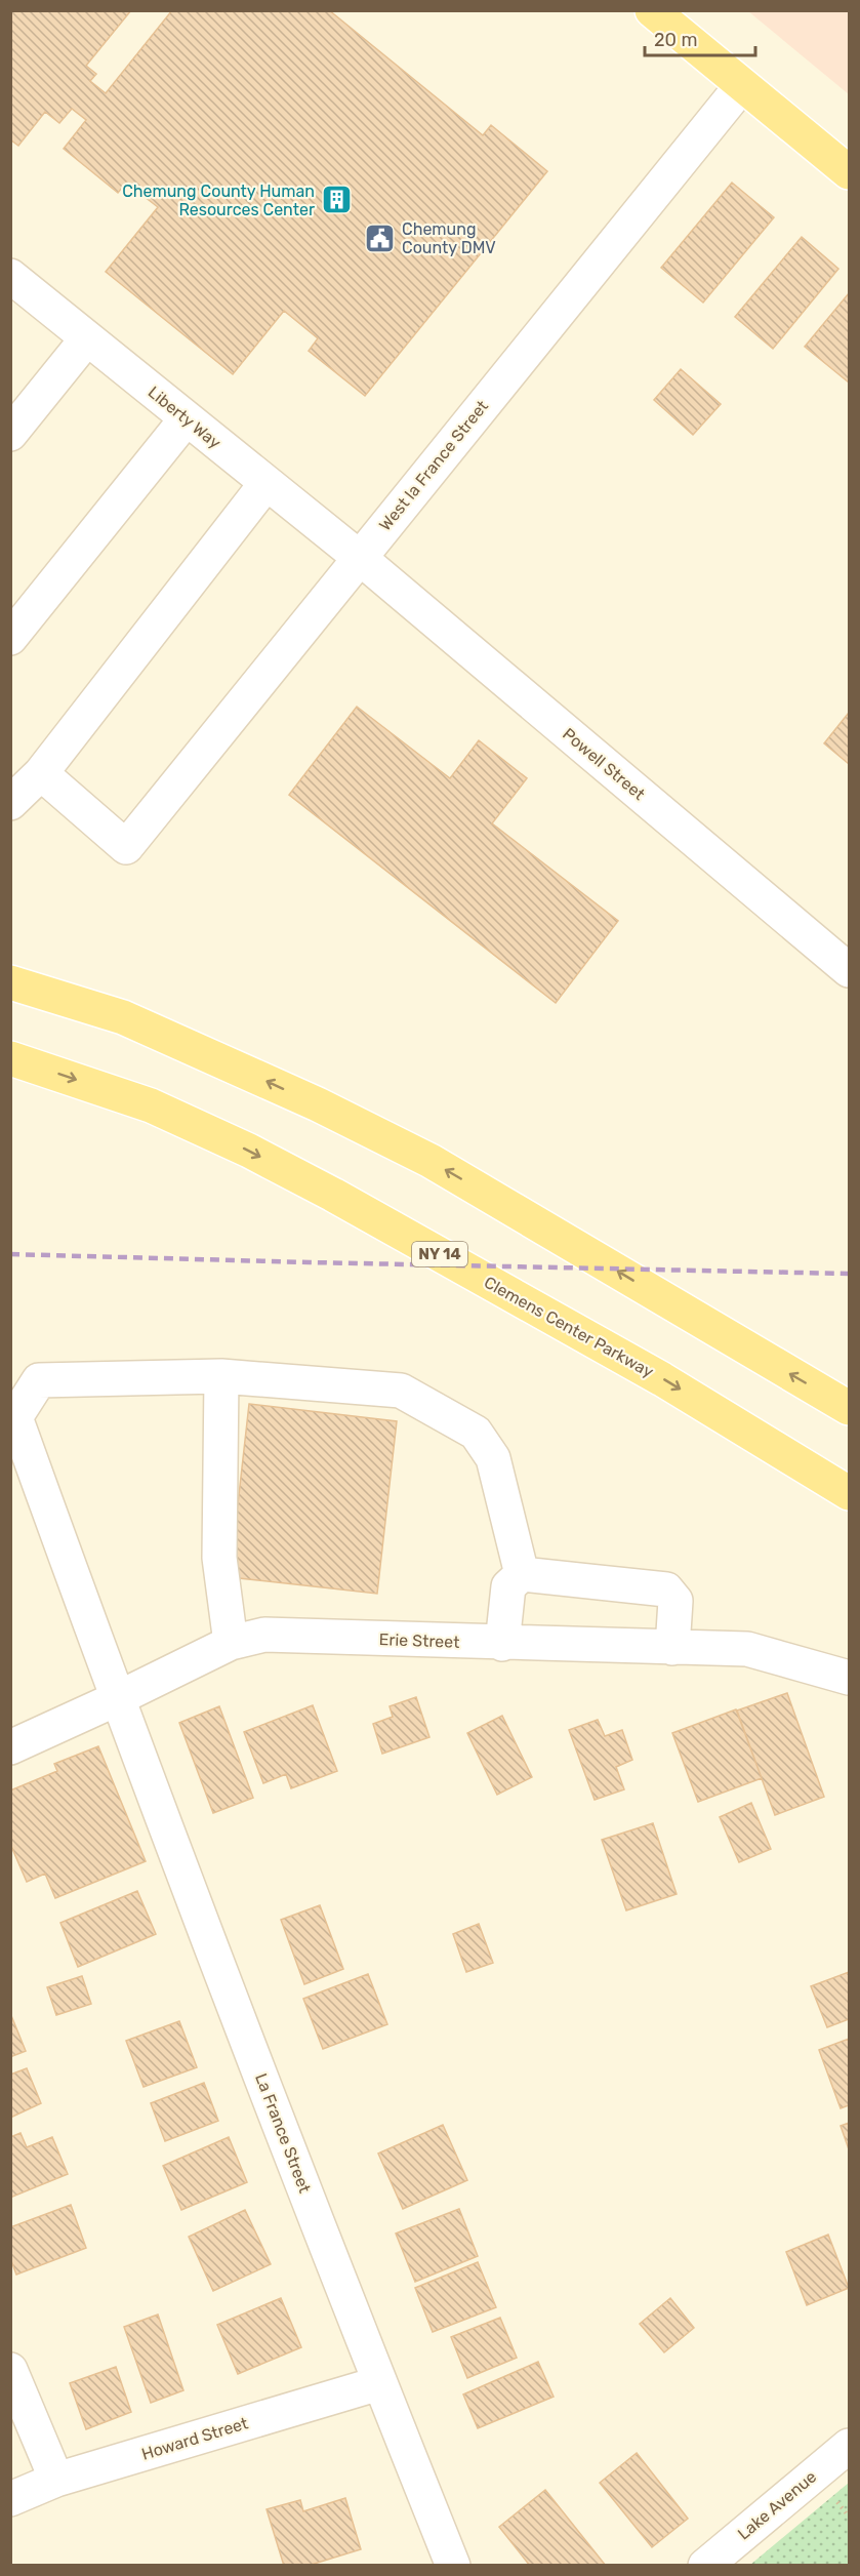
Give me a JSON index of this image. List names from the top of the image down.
{
  "streets": {
    "main road": ["NY 14", "Clemens Center Parkway"],
    "street": [
      "Liberty Way",
      "West la France Street",
      "Powell Street",
      "Erie Street",
      "La France Street",
      "Howard Street",
      "Lake Avenue"
    ]
  },
  "crossings": [
    ["Liberty Way", "West la France Street"],
    ["Liberty Way", "Powell Street"],
    ["West la France Street", "Powell Street"],
    ["Erie Street", "La France Street"],
    ["La France Street", "Howard Street"]
  ],
  "places": {
    "building": ["Chemung County Human Resources Center"],
    "public building": ["Chemung County DMV"]
  },
  "scale_bar": "20 m"
}
